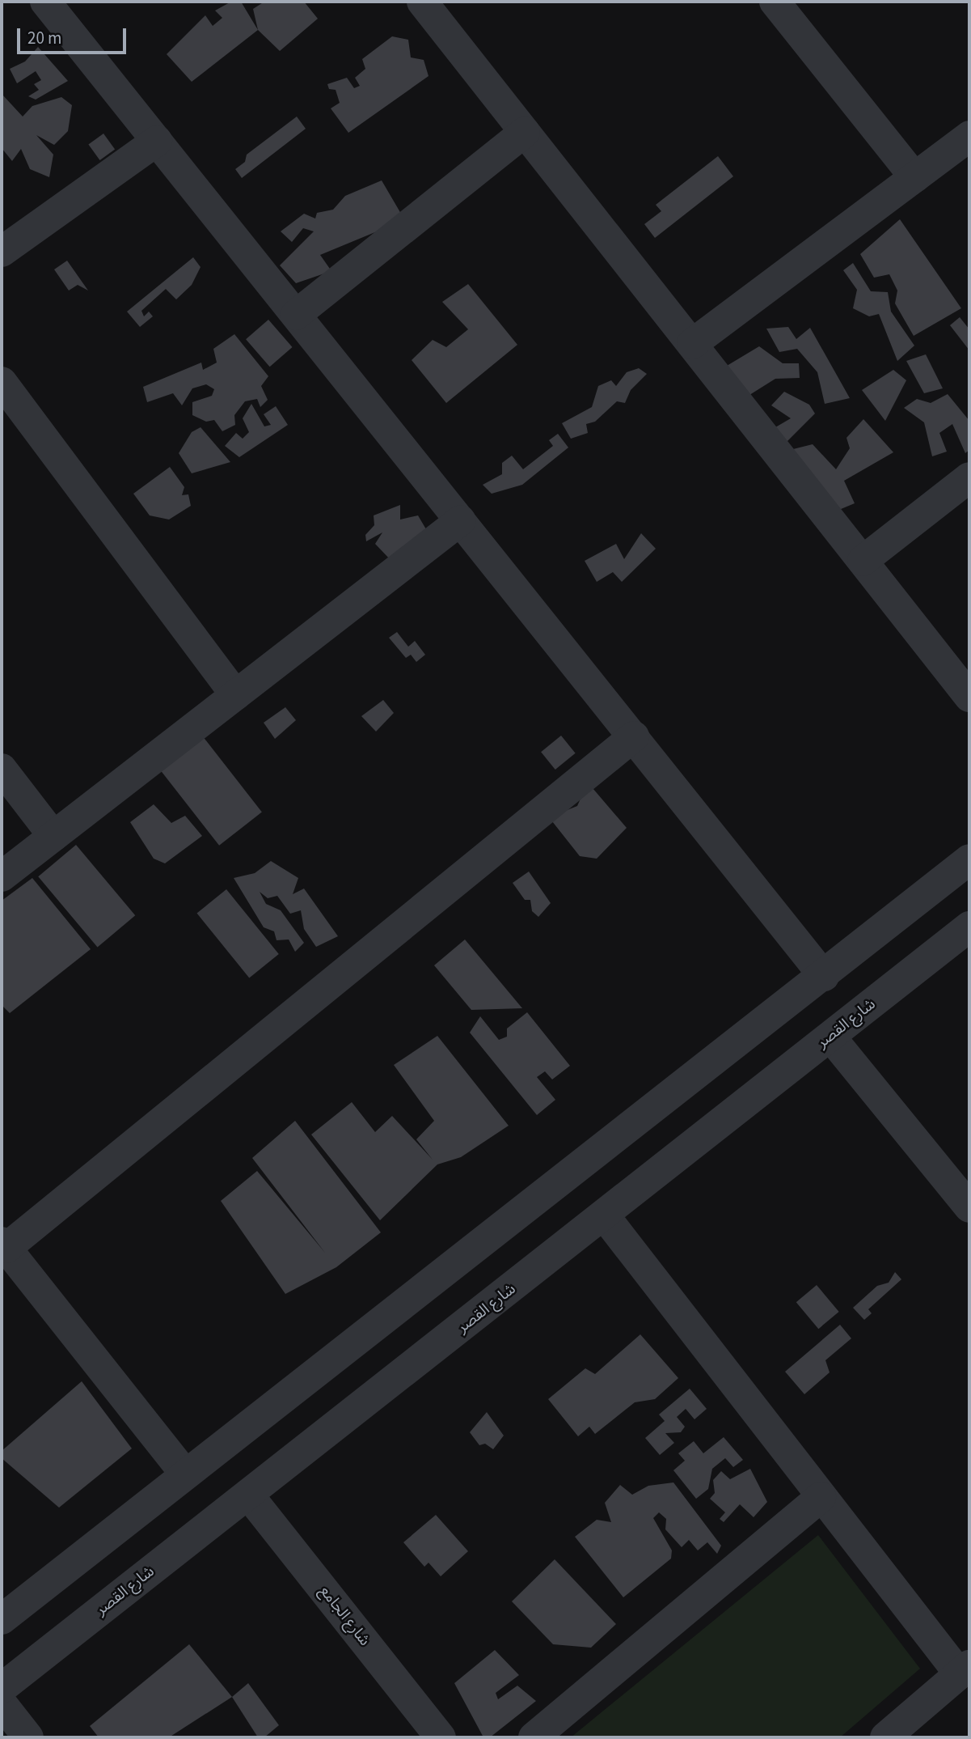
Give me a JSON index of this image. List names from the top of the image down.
{
  "streets": {
    "street": ["شارع القصر", "شارع الجامع"]
  },
  "crossings": [
    ["شارع القصر", "شارع الجامع"]
  ],
  "scale_bar": "20 m"
}
